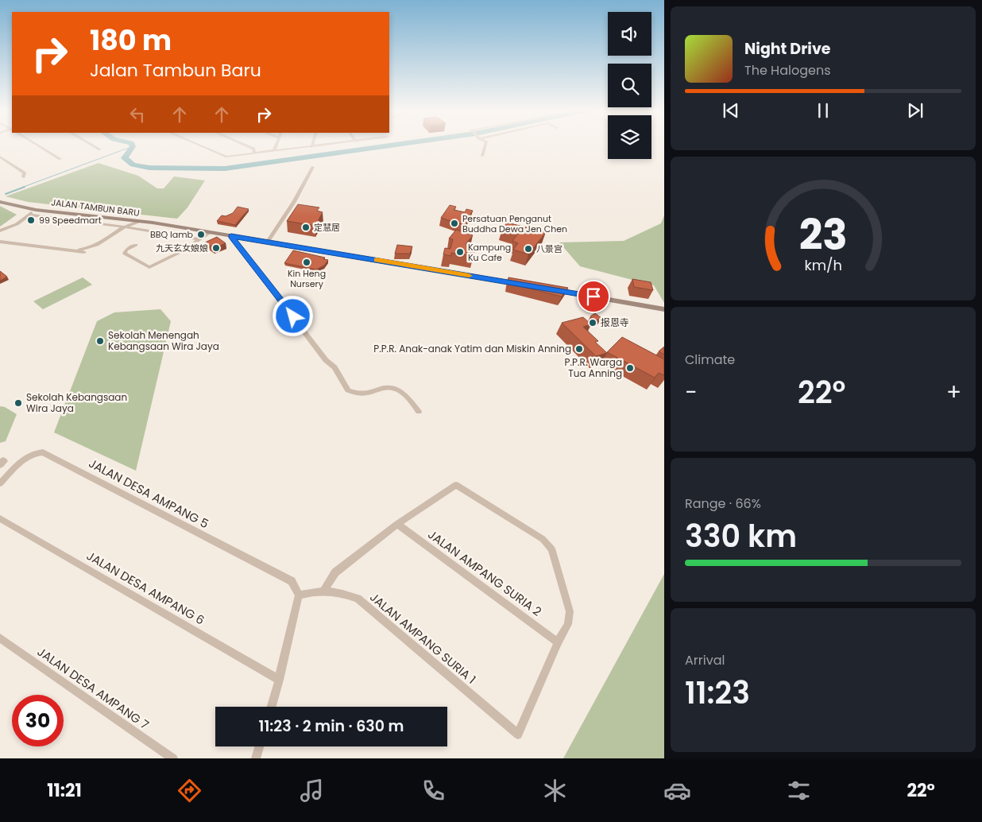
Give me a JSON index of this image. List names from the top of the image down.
{
  "streets": {
    "main road": ["JALAN TAMBUN BARU"],
    "street": [
      "JALAN DESA AMPANG 5",
      "JALAN AMPANG SURIA 2",
      "JALAN DESA AMPANG 6",
      "JALAN AMPANG SURIA 1",
      "JALAN DESA AMPANG 7"
    ]
  },
  "crossings": [
    ["JALAN DESA AMPANG 5", "JALAN AMPANG SURIA 1"],
    ["JALAN AMPANG SURIA 2", "JALAN AMPANG SURIA 1"]
  ],
  "places": [
    "99 Speedmart",
    "Persatuan Penganut Buddha Dewa Jen Chen",
    "定慧居",
    "BBQ lamb",
    "九天玄女娘娘",
    "八景宫",
    "Kampung Ku Cafe",
    "Kin Heng Nursery",
    "报恩寺",
    "Sekolah Menengah Kebangsaan Wira Jaya",
    "P.P.R. Anak-anak Yatim dan Miskin Anning",
    "P.P.R. Warga Tua Anning",
    "Sekolah Kebangsaan Wira Jaya"
  ],
  "page": {
    "turn": ["180 m", "Jalan Tambun Baru"],
    "song": ["Night Drive", "The Halogens"],
    "tile": [
      "Climate",
      ["Range · 66%", "330 km"],
      ["Arrival", "11:23"]
    ],
    "heat": ["−", "22°", "+"],
    "limit": "30",
    "trip": "11:23 · 2 min · 630 m",
    "tabs": ["11:21", "22°"],
    "gauge": ["23", "km/h"]
  }
}
